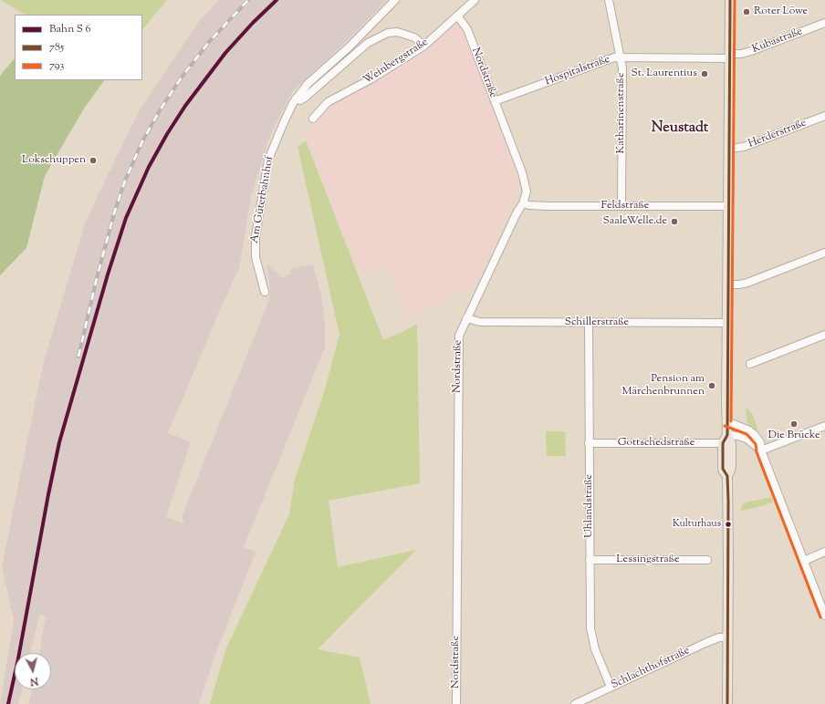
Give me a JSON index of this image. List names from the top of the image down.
{
  "streets": {
    "street": [
      "Kubastraße",
      "Weinbergstraße",
      "Hospitalstraße",
      "Nordstraße",
      "Katharinenstraße",
      "Herderstraße",
      "Am Güterbahnhof",
      "Feldstraße",
      "Schillerstraße",
      "Gottschedstraße",
      "Uhlandstraße",
      "Lessingstraße",
      "Schlachthofstraße"
    ]
  },
  "crossings": [
    ["Kubastraße", "Hospitalstraße"],
    ["Weinbergstraße", "Nordstraße"],
    ["Hospitalstraße", "Nordstraße"],
    ["Hospitalstraße", "Katharinenstraße"],
    ["Nordstraße", "Feldstraße"],
    ["Nordstraße", "Schillerstraße"],
    ["Katharinenstraße", "Feldstraße"],
    ["Schillerstraße", "Uhlandstraße"],
    ["Gottschedstraße", "Uhlandstraße"],
    ["Uhlandstraße", "Lessingstraße"],
    ["Uhlandstraße", "Schlachthofstraße"]
  ],
  "districts": ["Neustadt"],
  "places": [
    "Roter Löwe",
    "St. Laurentius",
    "Lokschuppen",
    "SaaleWelle.de",
    "Pension am Märchenbrunnen",
    "Die Brücke",
    "Kulturhaus"
  ],
  "lines": ["transit line 785", "transit line 793"],
  "legend": ["Bahn S 6", "785", "793"],
  "north": "bottom"
}
